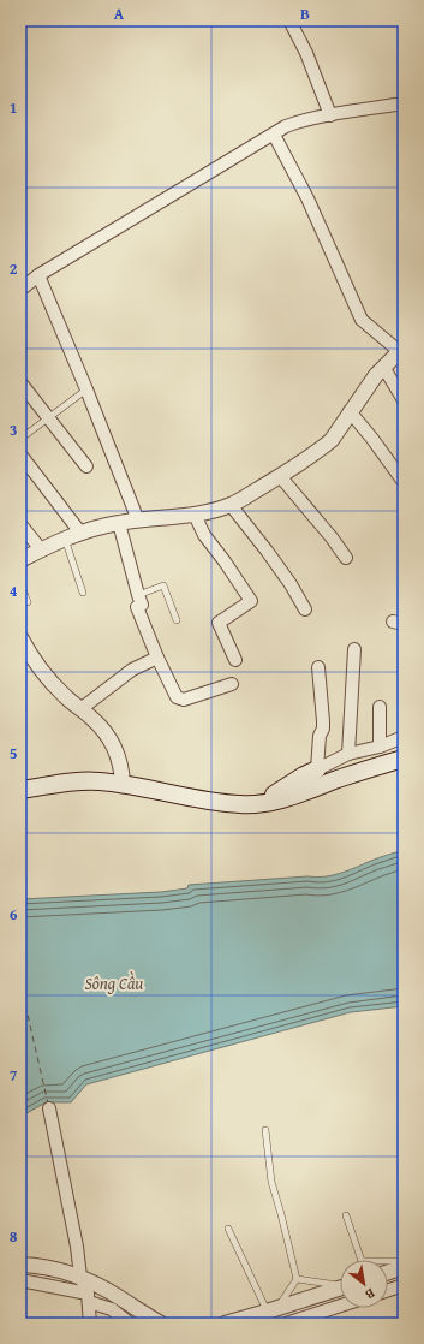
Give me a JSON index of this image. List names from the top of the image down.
{
  "water": ["Sông Cầu"],
  "north": "bottom right",
  "grid": {
    "columns": ["A", "B"],
    "rows": [
      "1",
      "2",
      "3",
      "4",
      "5",
      "6",
      "7",
      "8"
    ]
  }
}
